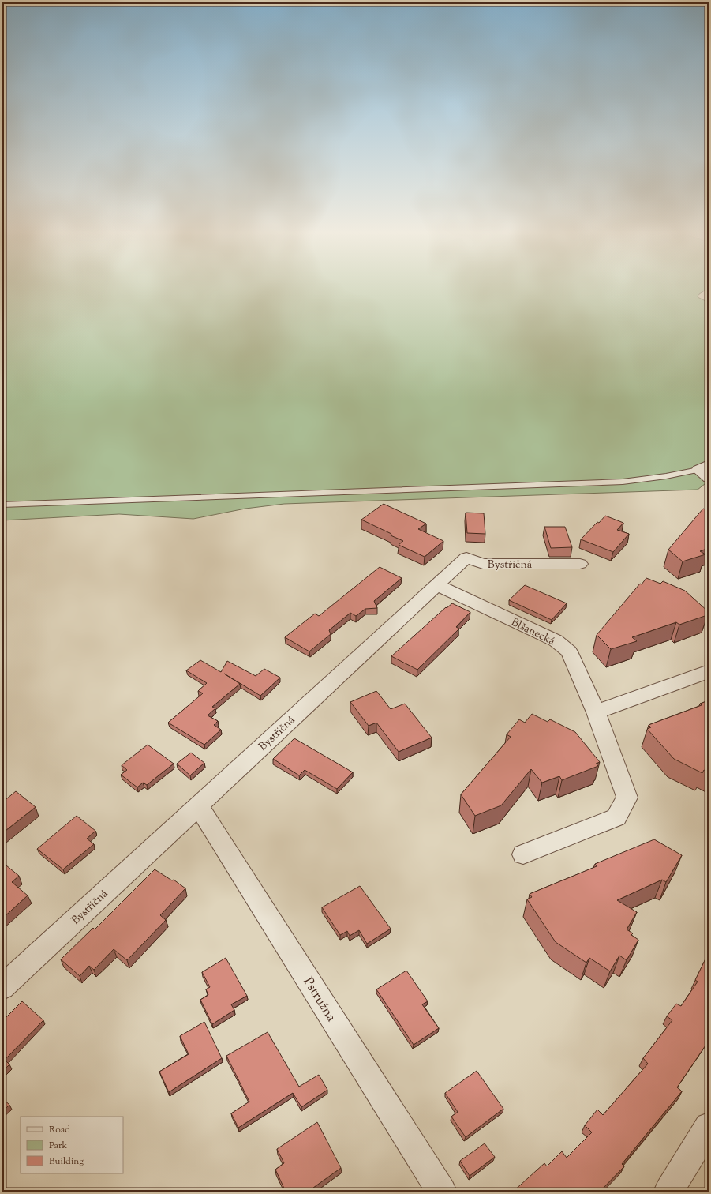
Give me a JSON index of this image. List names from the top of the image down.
{
  "streets": {
    "street": ["Bystřičná", "Blšanecká", "Pstružná"]
  },
  "crossings": [
    ["Bystřičná", "Blšanecká"],
    ["Bystřičná", "Pstružná"]
  ],
  "legend": ["Road", "Park", "Building"]
}
